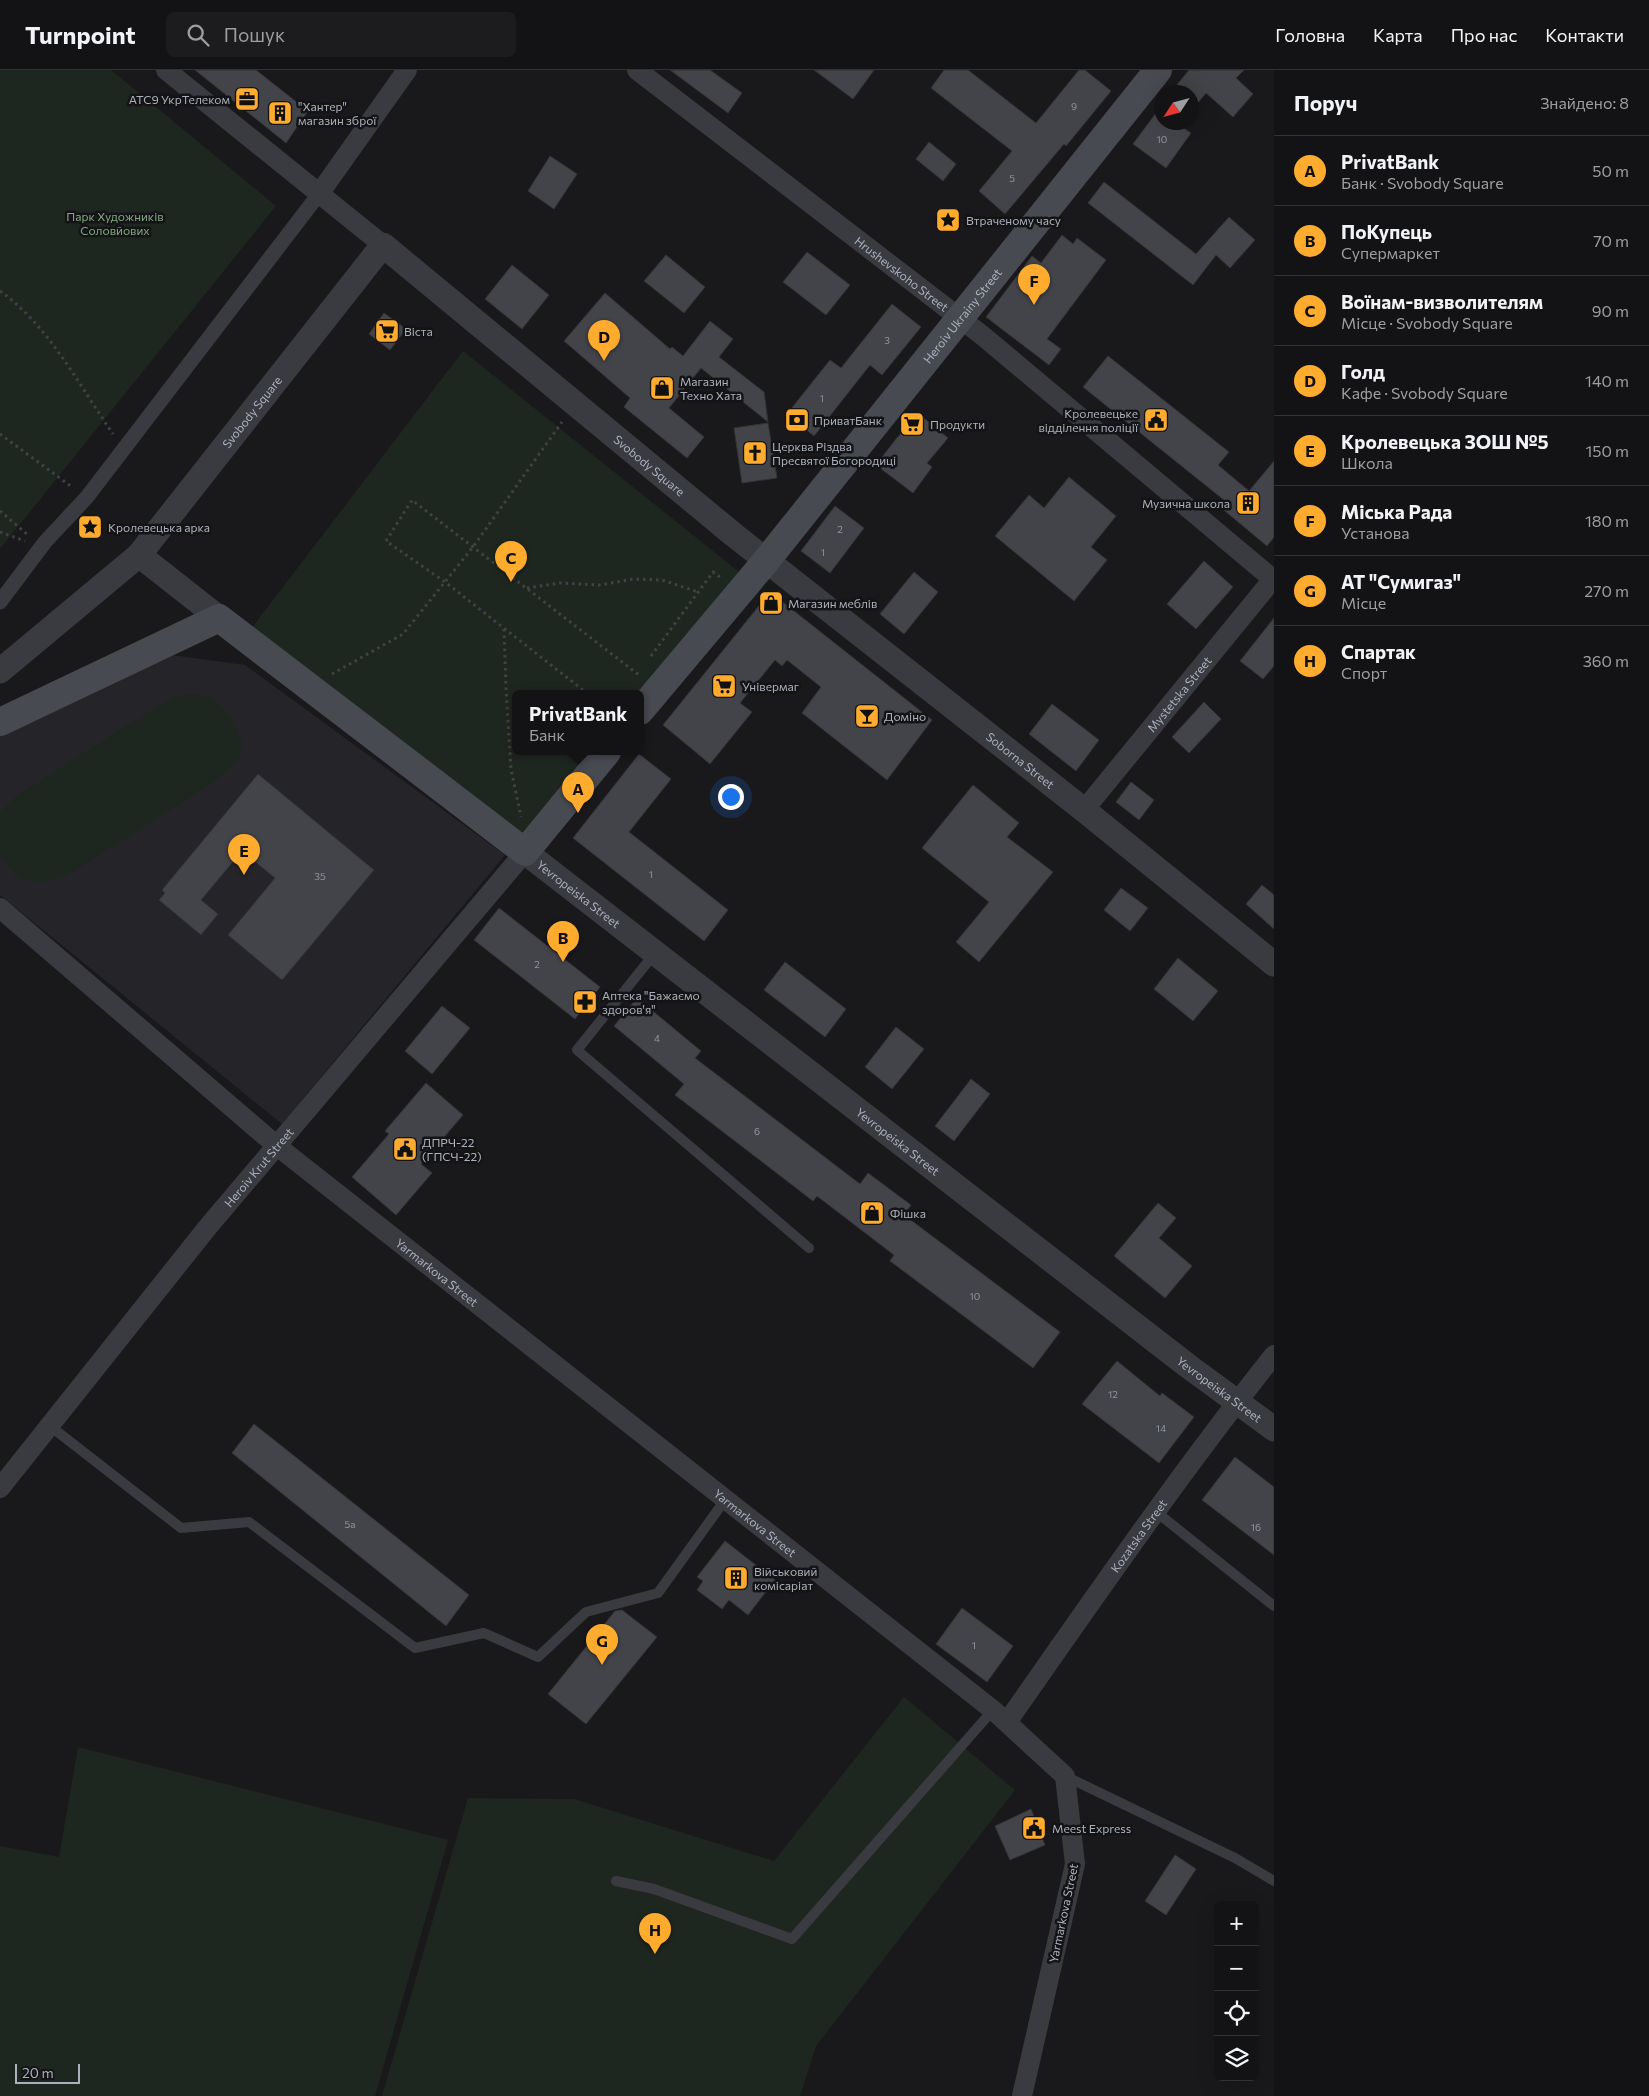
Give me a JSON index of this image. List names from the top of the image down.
{
  "streets": {
    "main road": ["Heroiv Ukrainy Street"],
    "street": [
      "Hrushevskoho Street",
      "Svobody Square",
      "Mystetska Street",
      "Soborna Street",
      "Yevropeiska Street",
      "Heroiv Krut Street",
      "Yarmarkova Street",
      "Kozatska Street"
    ]
  },
  "crossings": [
    ["Hrushevskoho Street", "Heroiv Ukrainy Street"],
    ["Hrushevskoho Street", "Mystetska Street"],
    ["Heroiv Ukrainy Street", "Svobody Square"],
    ["Heroiv Ukrainy Street", "Soborna Street"],
    ["Svobody Square", "Soborna Street"],
    ["Mystetska Street", "Soborna Street"],
    ["Yevropeiska Street", "Heroiv Krut Street"],
    ["Yevropeiska Street", "Kozatska Street"],
    ["Heroiv Krut Street", "Yarmarkova Street"],
    ["Yarmarkova Street", "Kozatska Street"]
  ],
  "parks": ["Парк Художників Соловйових"],
  "places": {
    "office": ["АТС9 УкрТелеком"],
    "building": ["\"Хантер\" магазин зброї", "Музична школа", "Військовий комісаріат"],
    "place": ["Втраченому часу", "Кролевецька арка"],
    "supermarket": ["Віста", "Продукти", "Універмаг"],
    "shop": ["Магазин Техно Хата", "Магазин меблів", "Фішка"],
    "bank": ["ПриватБанк"],
    "public building": ["Кролевецьке відділення поліції", "ДПРЧ-22 (ГПСЧ-22)", "Meest Express"],
    "church": ["Церква Різдва Пресвятої Богородиці"],
    "bar": ["Доміно"],
    "pharmacy": ["Аптека \"Бажаємо здоров'я\""]
  },
  "house_numbers": [
    "9",
    "10",
    "5",
    "3",
    "1",
    "2",
    "1",
    "1",
    "35",
    "2",
    "4",
    "6",
    "10",
    "12",
    "14",
    "5а",
    "16",
    "1"
  ],
  "scale_bar": "20 m",
  "north": "bottom left",
  "page": {
    "header": "Turnpoint",
    "search": "Пошук",
    "nav": [
      "Головна",
      "Карта",
      "Про нас",
      "Контакти"
    ],
    "heading": ["Поруч", "Знайдено: 8"],
    "list": [
      {
        "mark": "A",
        "name": "PrivatBank",
        "note": "Банк · Svobody Square",
        "value": "50 m"
      },
      {
        "mark": "B",
        "name": "ПоКупець",
        "note": "Супермаркет",
        "value": "70 m"
      },
      {
        "mark": "C",
        "name": "Воїнам-визволителям",
        "note": "Місце · Svobody Square",
        "value": "90 m"
      },
      {
        "mark": "D",
        "name": "Голд",
        "note": "Кафе · Svobody Square",
        "value": "140 m"
      },
      {
        "mark": "E",
        "name": "Кролевецька ЗОШ №5",
        "note": "Школа",
        "value": "150 m"
      },
      {
        "mark": "F",
        "name": "Міська Рада",
        "note": "Установа",
        "value": "180 m"
      },
      {
        "mark": "G",
        "name": "АТ \"Сумигаз\"",
        "note": "Місце",
        "value": "270 m"
      },
      {
        "mark": "H",
        "name": "Спартак",
        "note": "Спорт",
        "value": "360 m"
      }
    ],
    "pins": [
      "F",
      "D",
      "C",
      "A",
      "E",
      "B",
      "G",
      "H"
    ],
    "popup": ["PrivatBank", "Банк"],
    "map_buttons": ["+", "−"],
    "scale": "20 m"
  }
}
